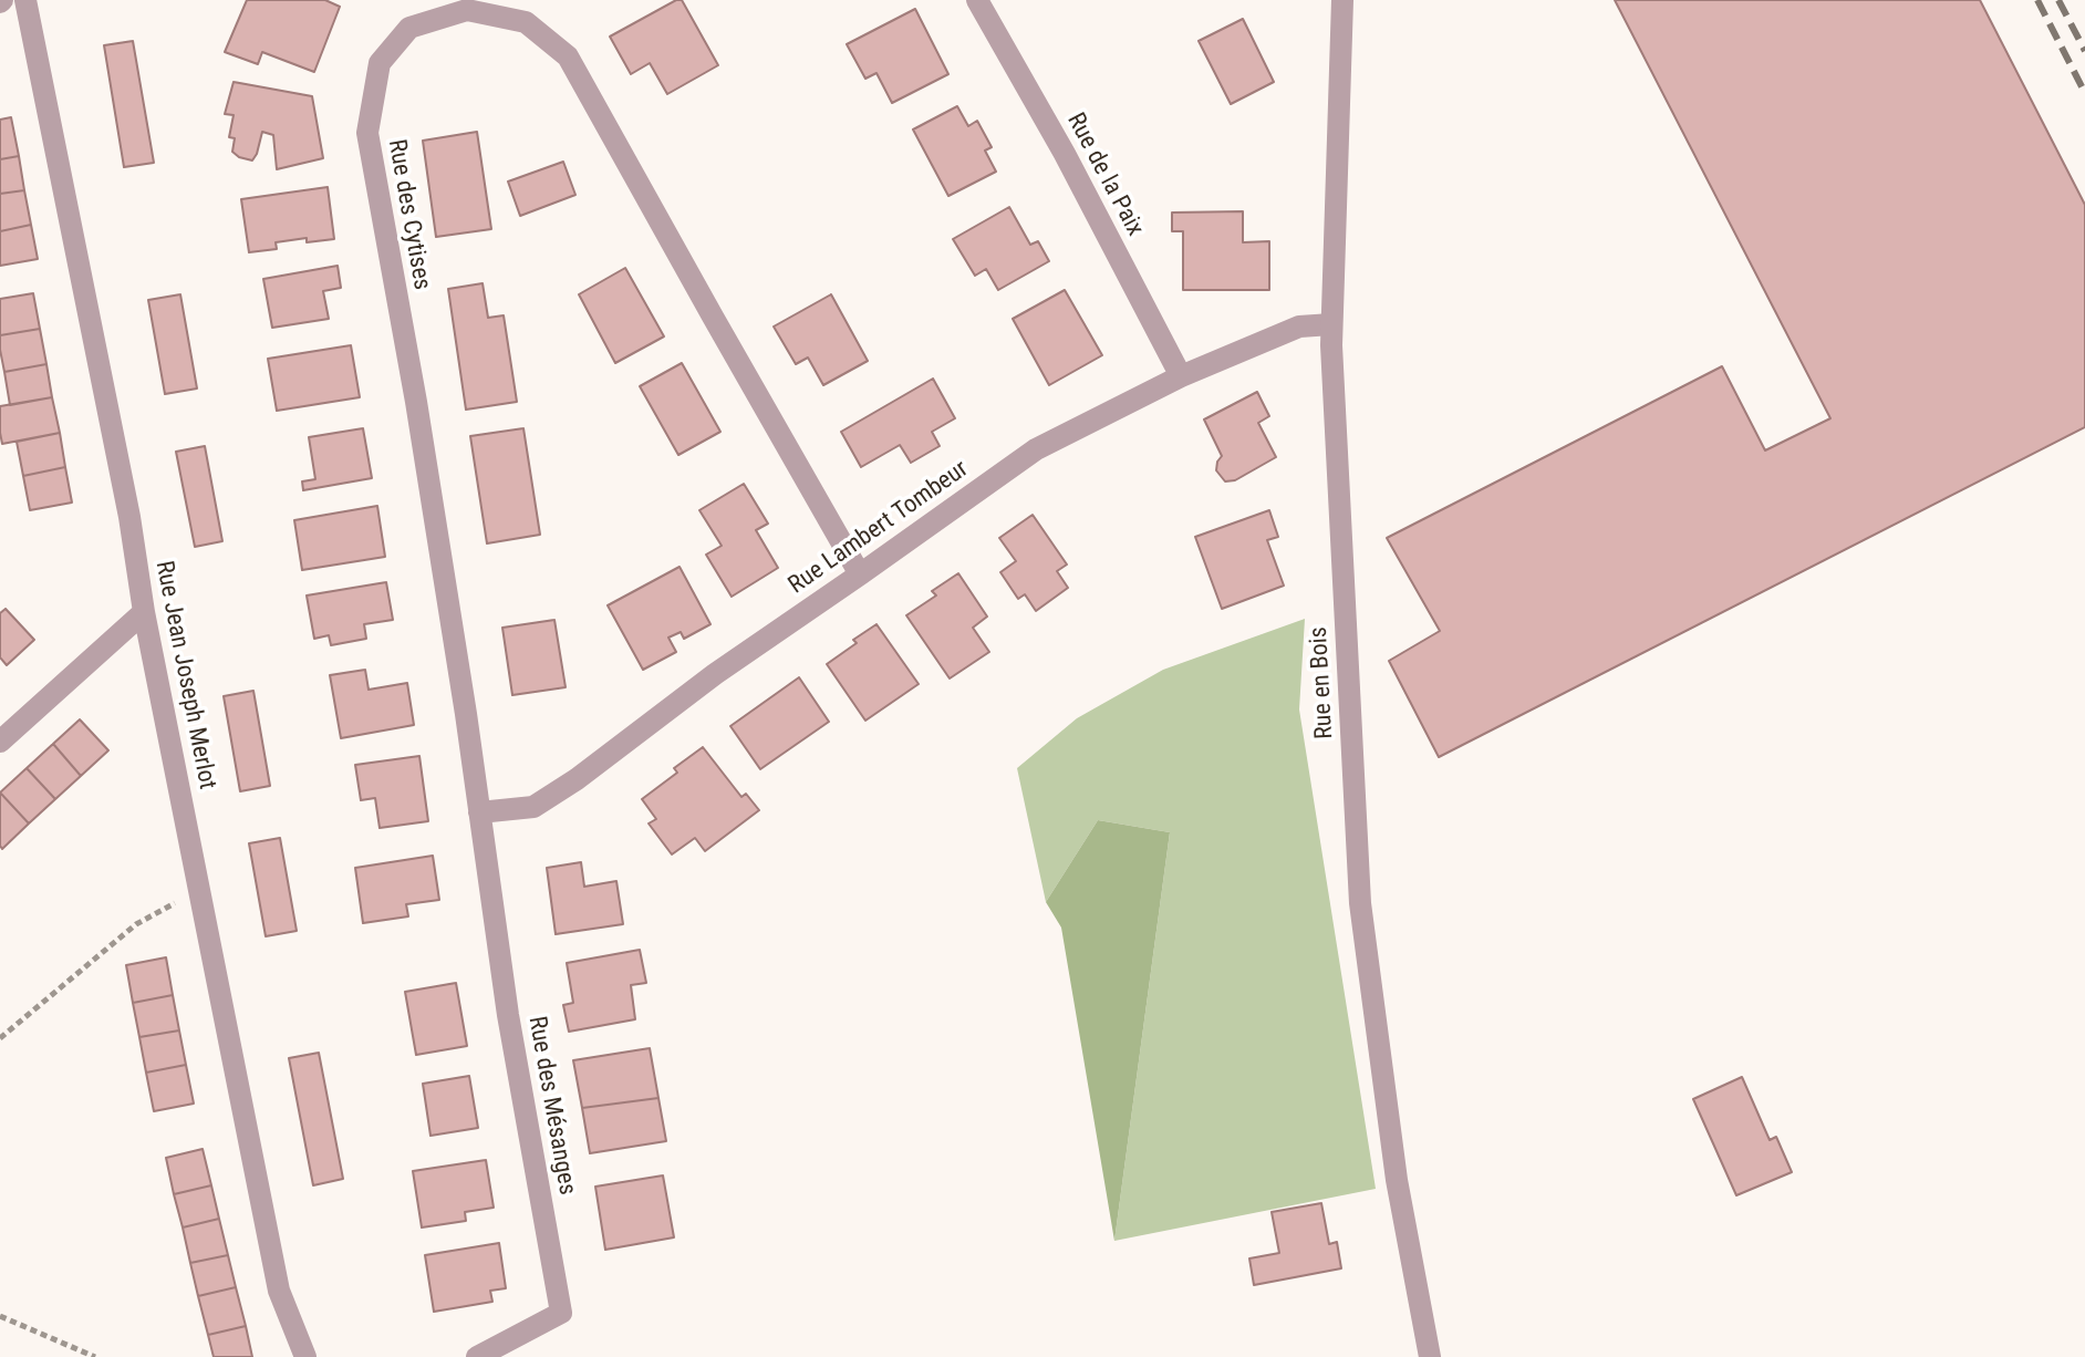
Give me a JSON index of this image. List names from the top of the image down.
{
  "streets": {
    "street": [
      "Rue de la Paix",
      "Rue des Cytises",
      "Rue Lambert Tombeur",
      "Rue Jean Joseph Merlot",
      "Rue en Bois",
      "Rue des Mésanges"
    ]
  },
  "crossings": [
    ["Rue de la Paix", "Rue Lambert Tombeur"],
    ["Rue des Cytises", "Rue Lambert Tombeur"],
    ["Rue des Cytises", "Rue des Mésanges"],
    ["Rue Lambert Tombeur", "Rue en Bois"],
    ["Rue Lambert Tombeur", "Rue des Mésanges"]
  ]
}
